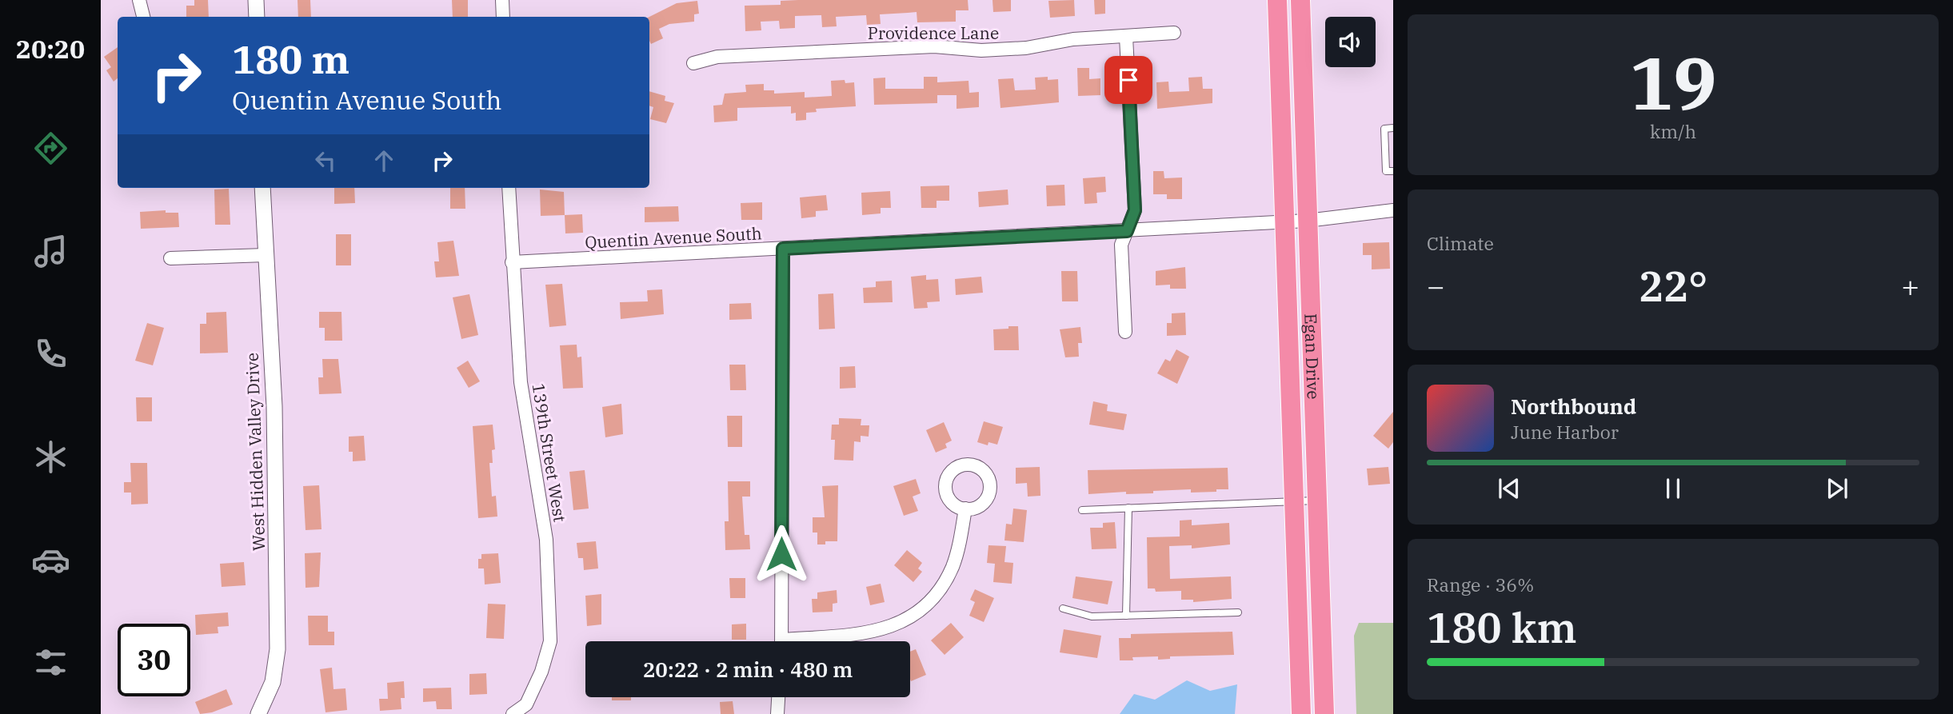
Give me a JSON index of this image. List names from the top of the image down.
{
  "streets": {
    "highway": ["Egan Drive"],
    "street": [
      "Providence Lane",
      "Quentin Avenue South",
      "West Hidden Valley Drive",
      "139th Street West"
    ]
  },
  "crossings": [
    ["Quentin Avenue South", "Egan Drive"],
    ["Quentin Avenue South", "139th Street West"]
  ],
  "page": {
    "tabs": "20:20",
    "tile": [
      ["19", "km/h"],
      "Climate",
      ["Range · 36%", "180 km"]
    ],
    "turn": ["180 m", "Quentin Avenue South"],
    "heat": ["−", "22°", "+"],
    "song": ["Northbound", "June Harbor"],
    "limit": "30",
    "trip": "20:22 · 2 min · 480 m"
  }
}
